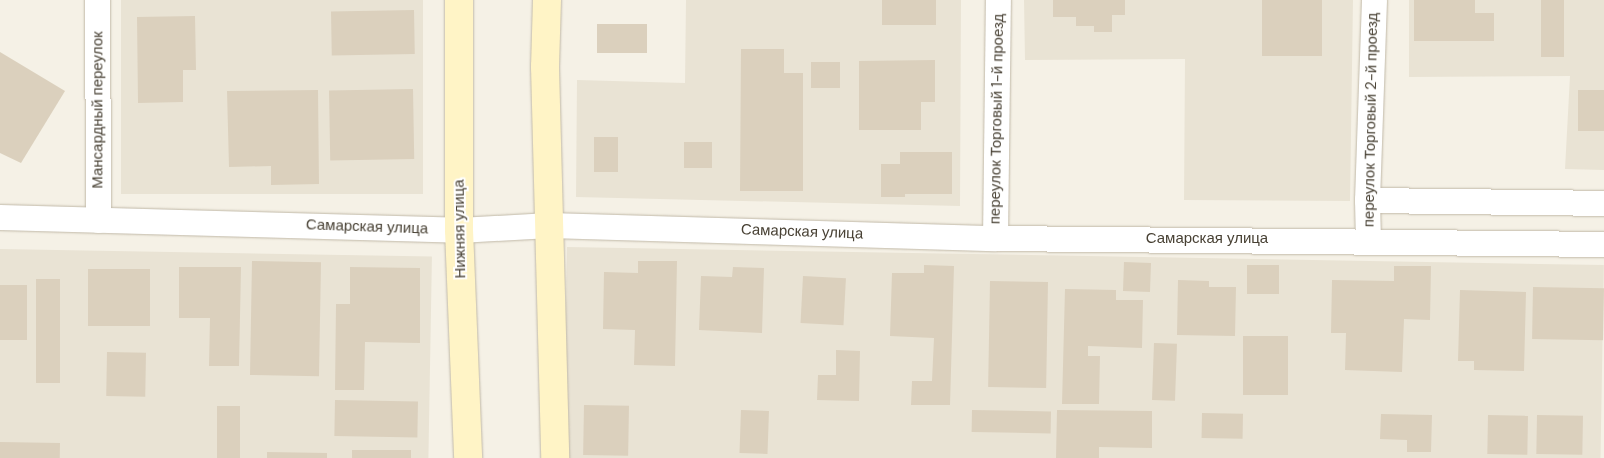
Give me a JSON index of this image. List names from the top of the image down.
{
  "streets": {
    "street": [
      "Мансардный переулок",
      "переулок Торговый 1-й проезд",
      "переулок Торговый 2-й проезд",
      "Самарская улица",
      "Нижняя улица"
    ]
  },
  "crossings": [
    ["Мансардный переулок", "Самарская улица"],
    ["переулок Торговый 1-й проезд", "Самарская улица"],
    ["переулок Торговый 2-й проезд", "Самарская улица"],
    ["Самарская улица", "Нижняя улица"]
  ]
}
